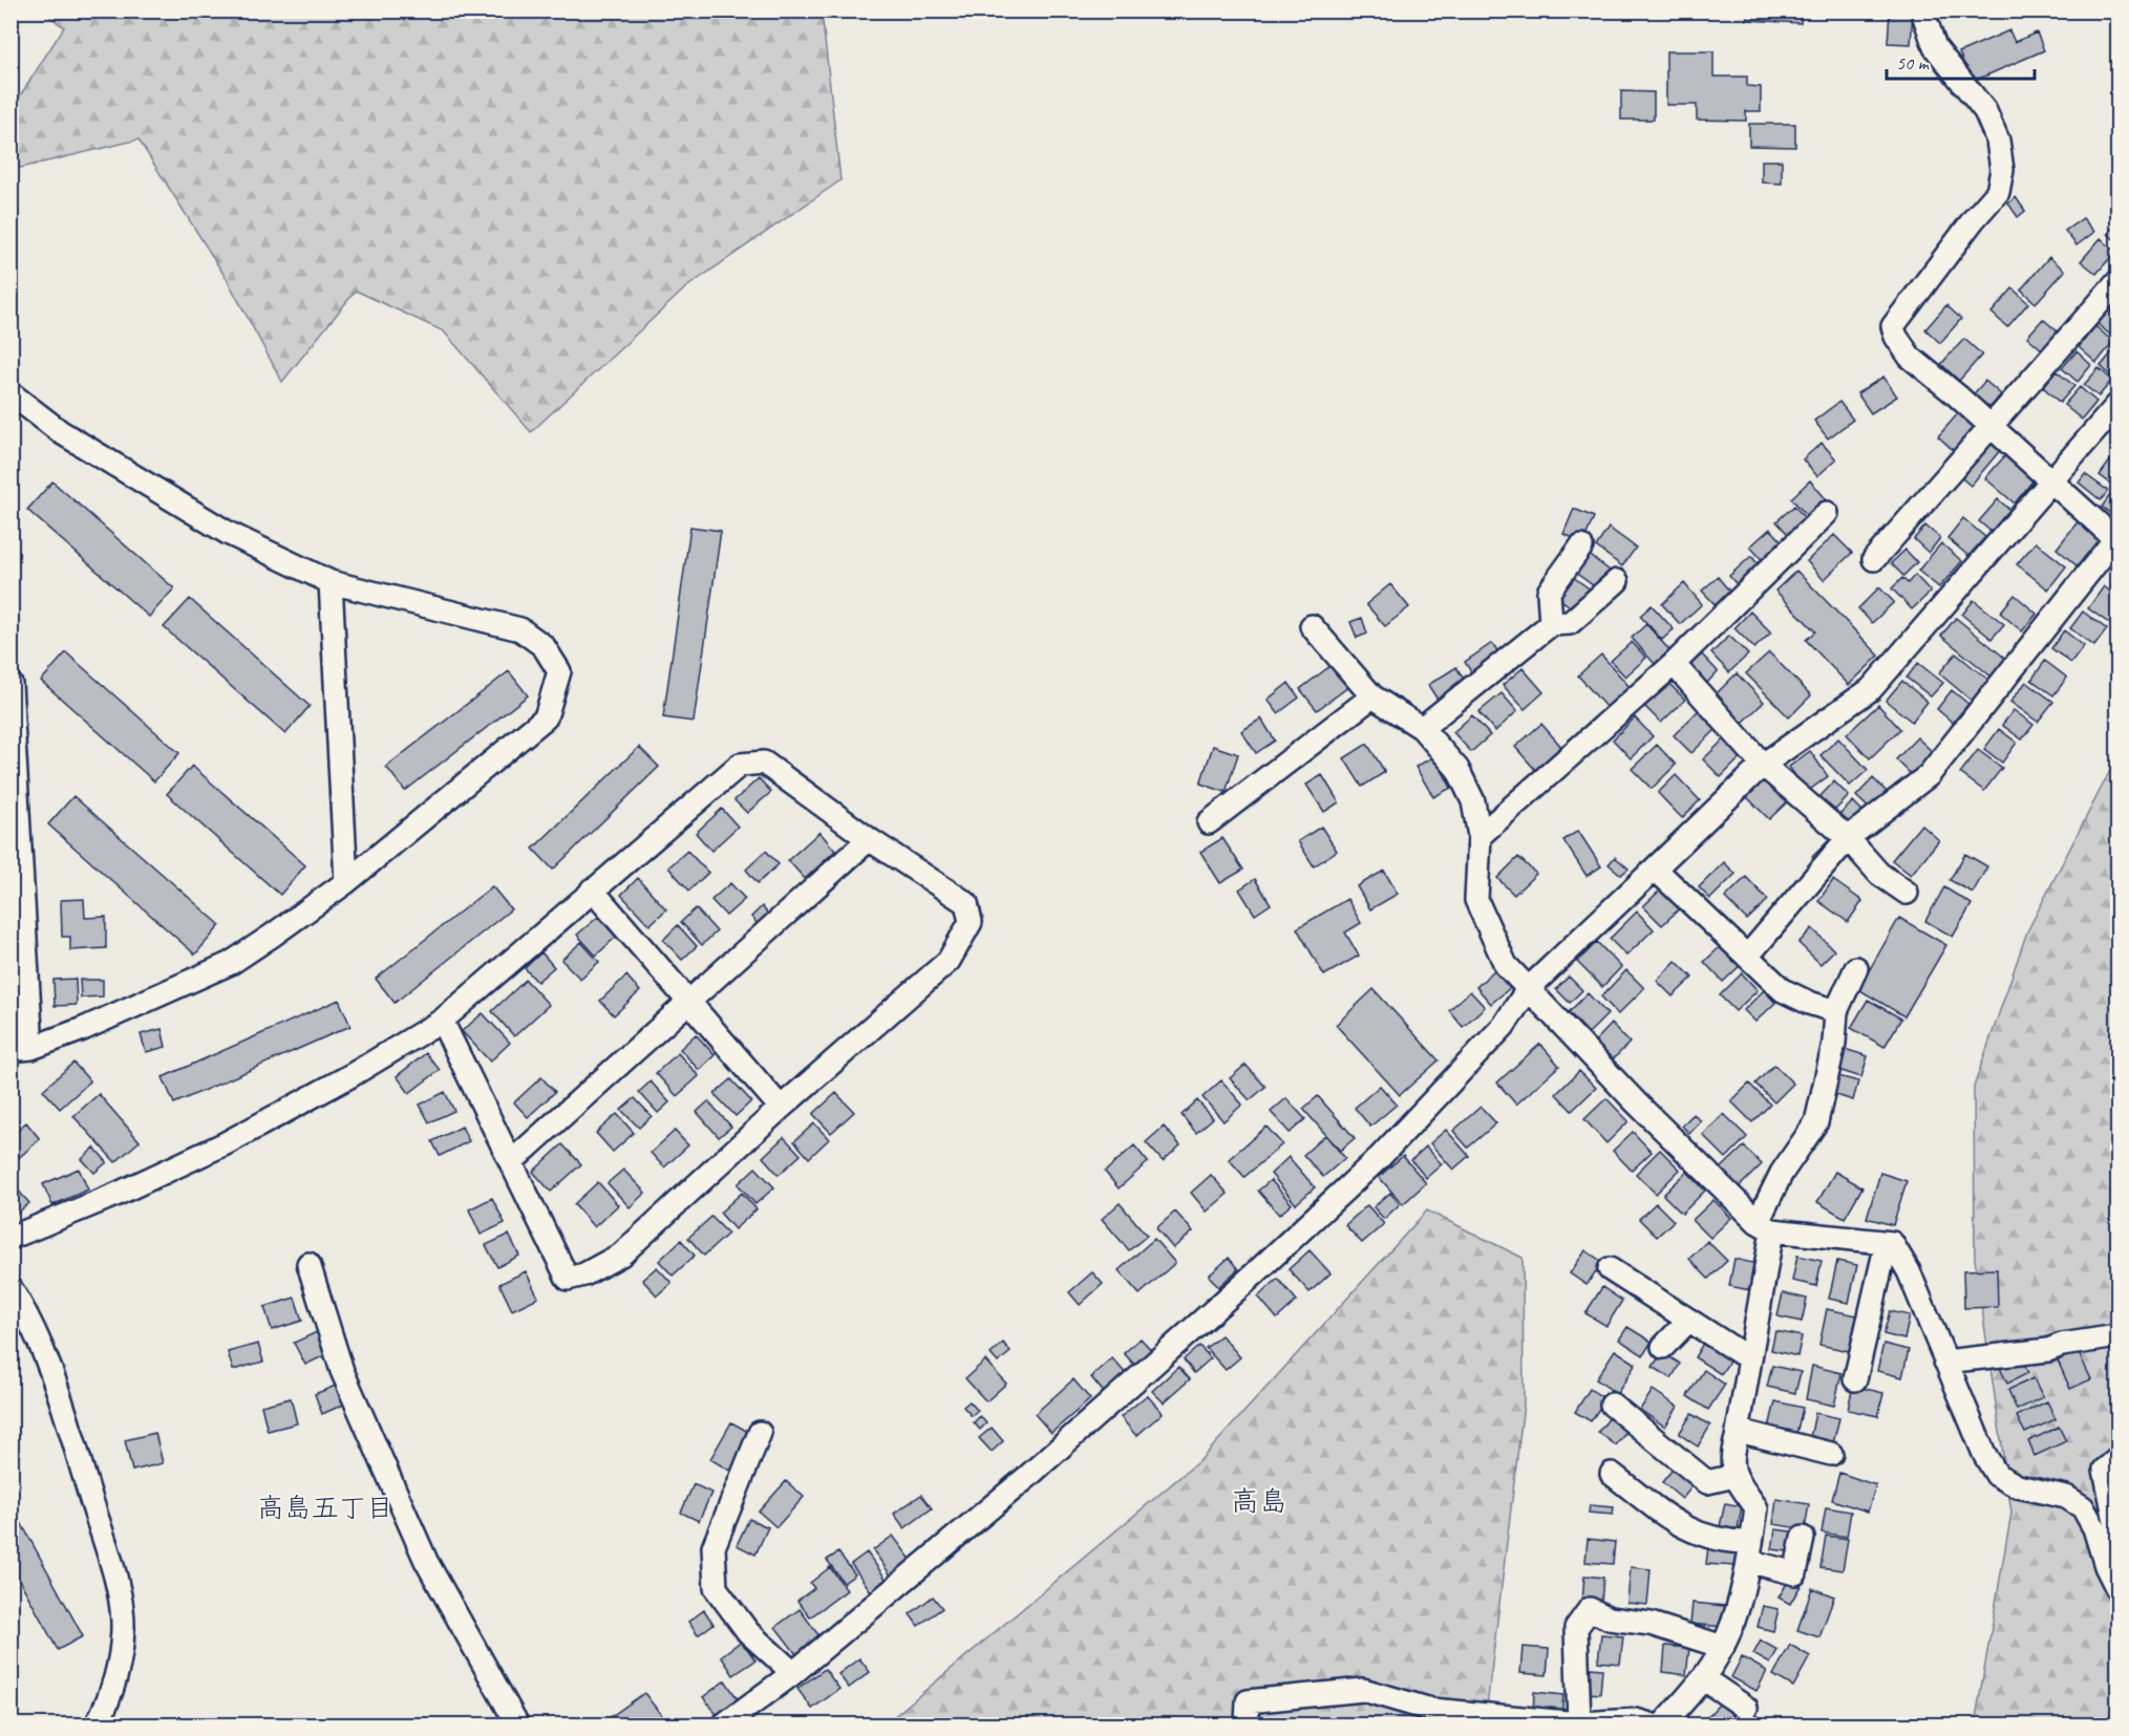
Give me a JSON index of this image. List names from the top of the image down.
{
  "districts": ["高島", "高島五丁目"],
  "scale_bar": "50 m"
}
